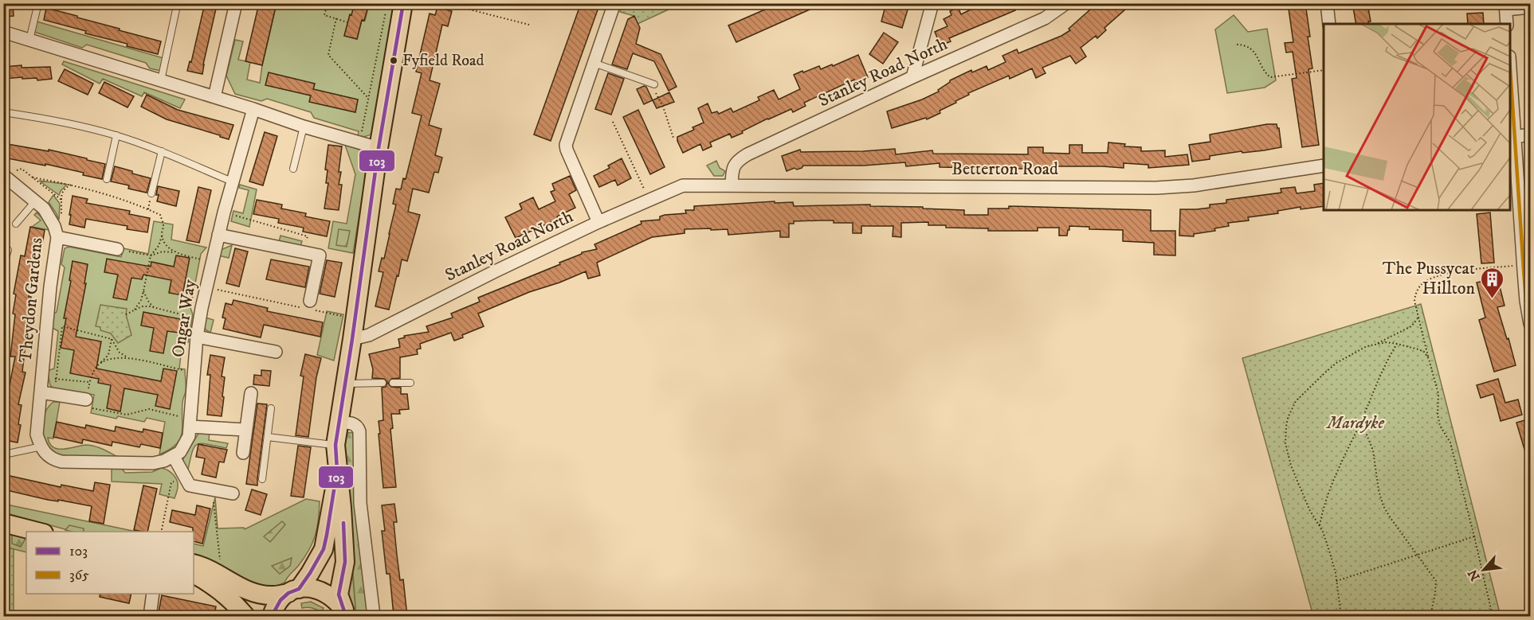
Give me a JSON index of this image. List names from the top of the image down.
{
  "streets": {
    "street": [
      "Stanley Road North",
      "Betterton Road",
      "Theydon Gardens",
      "Ongar Way"
    ]
  },
  "crossings": [
    ["Stanley Road North", "Betterton Road"]
  ],
  "parks": ["Mardyke"],
  "places": {
    "other": ["Fyfield Road"],
    "building": ["The Pussycat Hillton"]
  },
  "lines": ["transit line 103", "transit line 365"],
  "legend": ["103", "365"],
  "north": "bottom left"
}
